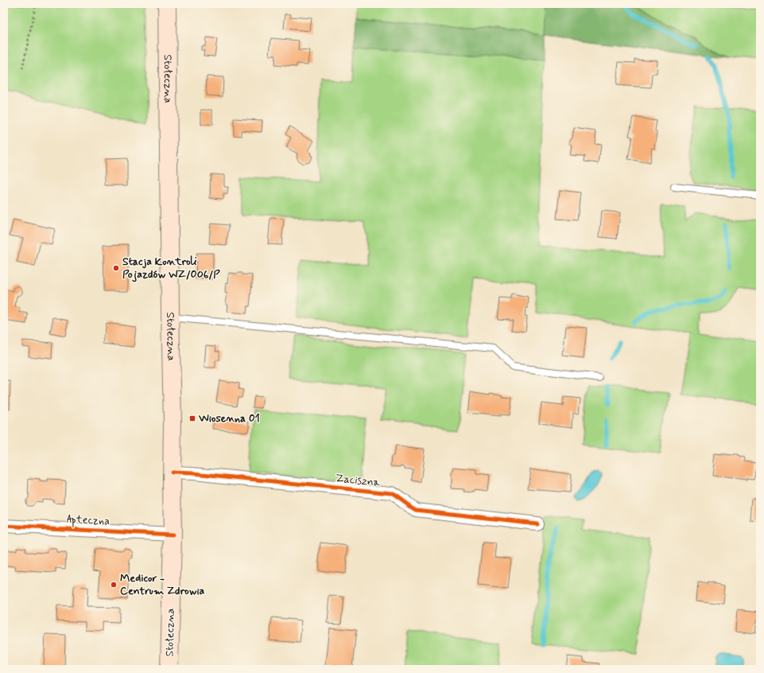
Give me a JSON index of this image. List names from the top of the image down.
{
  "streets": {
    "main road": ["Stołeczna"],
    "street": ["Zaciszna", "Apteczna"]
  },
  "crossings": [
    ["Stołeczna", "Zaciszna"],
    ["Stołeczna", "Apteczna"]
  ],
  "places": {
    "other": ["Stacja Kontroli Pojazdów WZ/006/P", "Medicor - Centrum Zdrowia"],
    "transit": ["Wiosenna 01"]
  }
}
